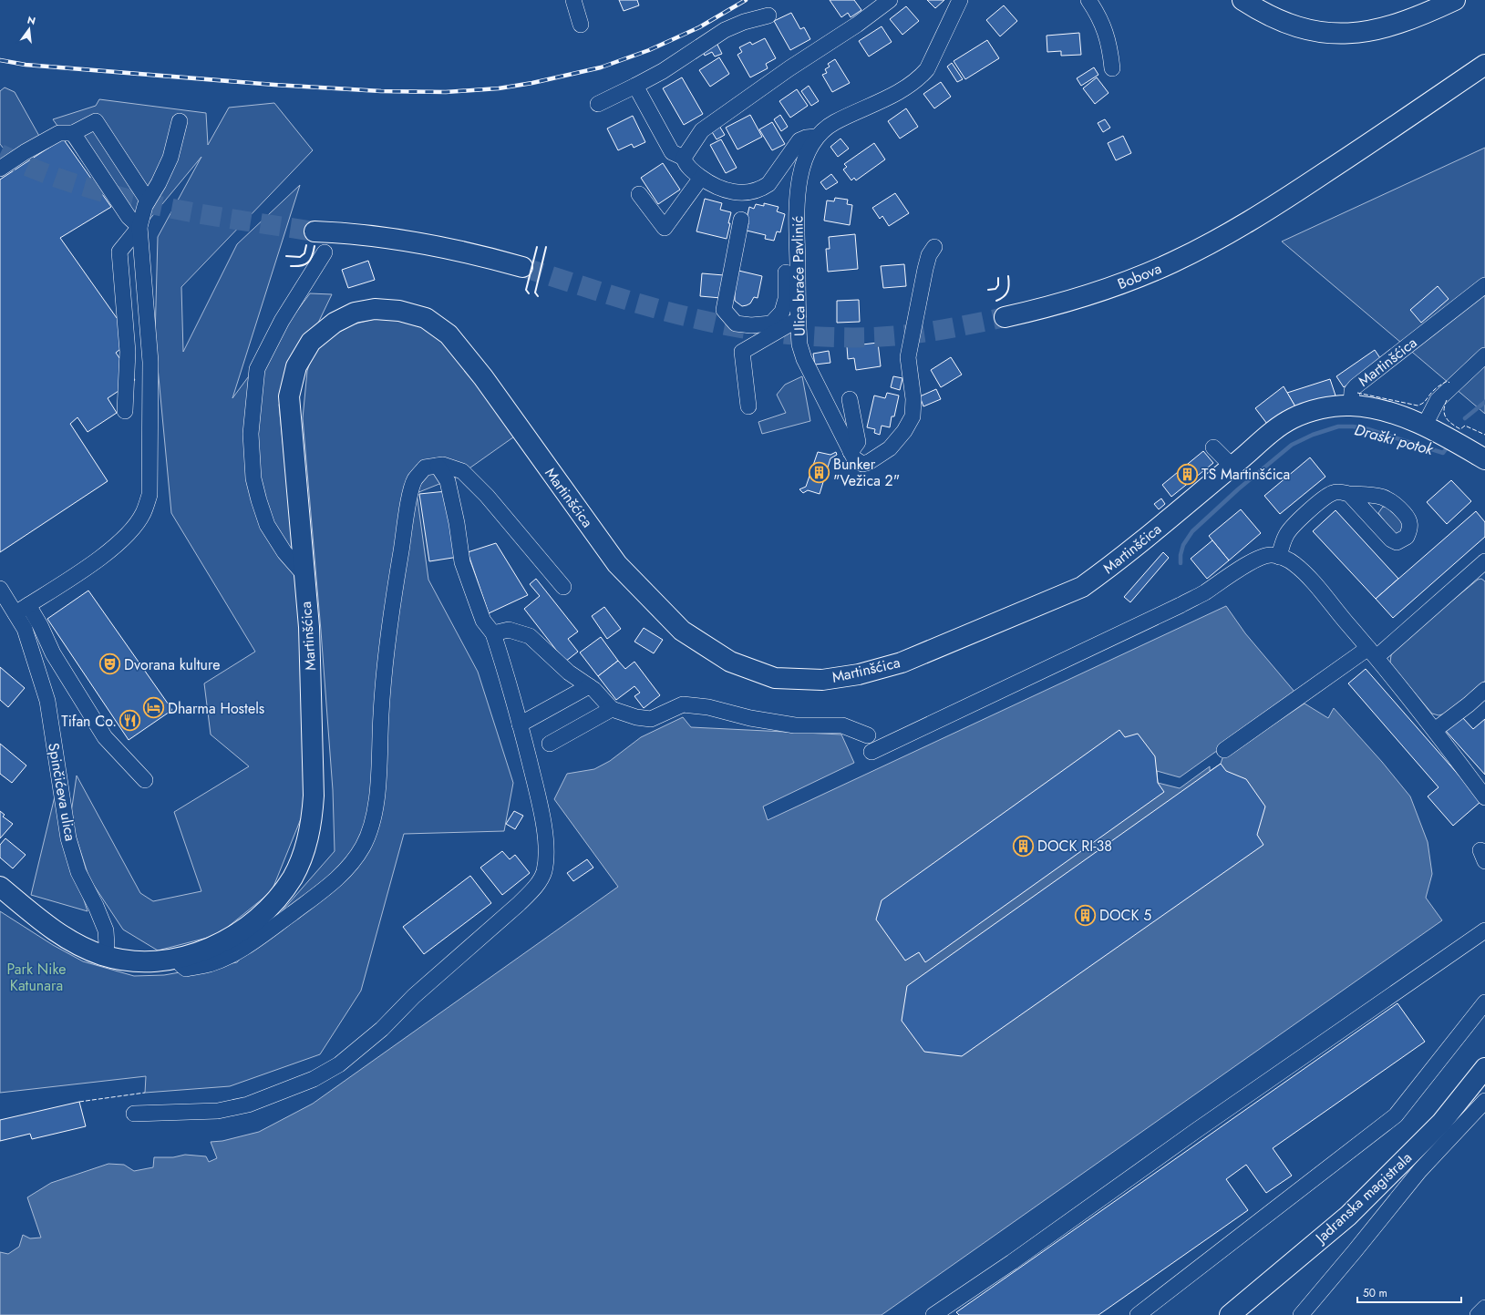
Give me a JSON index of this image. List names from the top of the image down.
{
  "streets": {
    "main road": ["Bobova", "Martinšćica", "Jadranska magistrala"],
    "street": ["Ulica braće Pavlinić", "Spinčićeva ulica"]
  },
  "crossings": [
    ["Martinšćica", "Spinčićeva ulica"]
  ],
  "water": ["Draški potok"],
  "parks": ["Park Nike Katunara"],
  "places": {
    "building": [
      "Bunker \"Vežica 2\"",
      "TS Martinšćica",
      "DOCK RI-38",
      "DOCK 5"
    ],
    "theatre": ["Dvorana kulture"],
    "hotel": ["Dharma Hostels"],
    "restaurant": ["Tifan Co."]
  },
  "scale_bar": "50 m",
  "north": "top"
}
